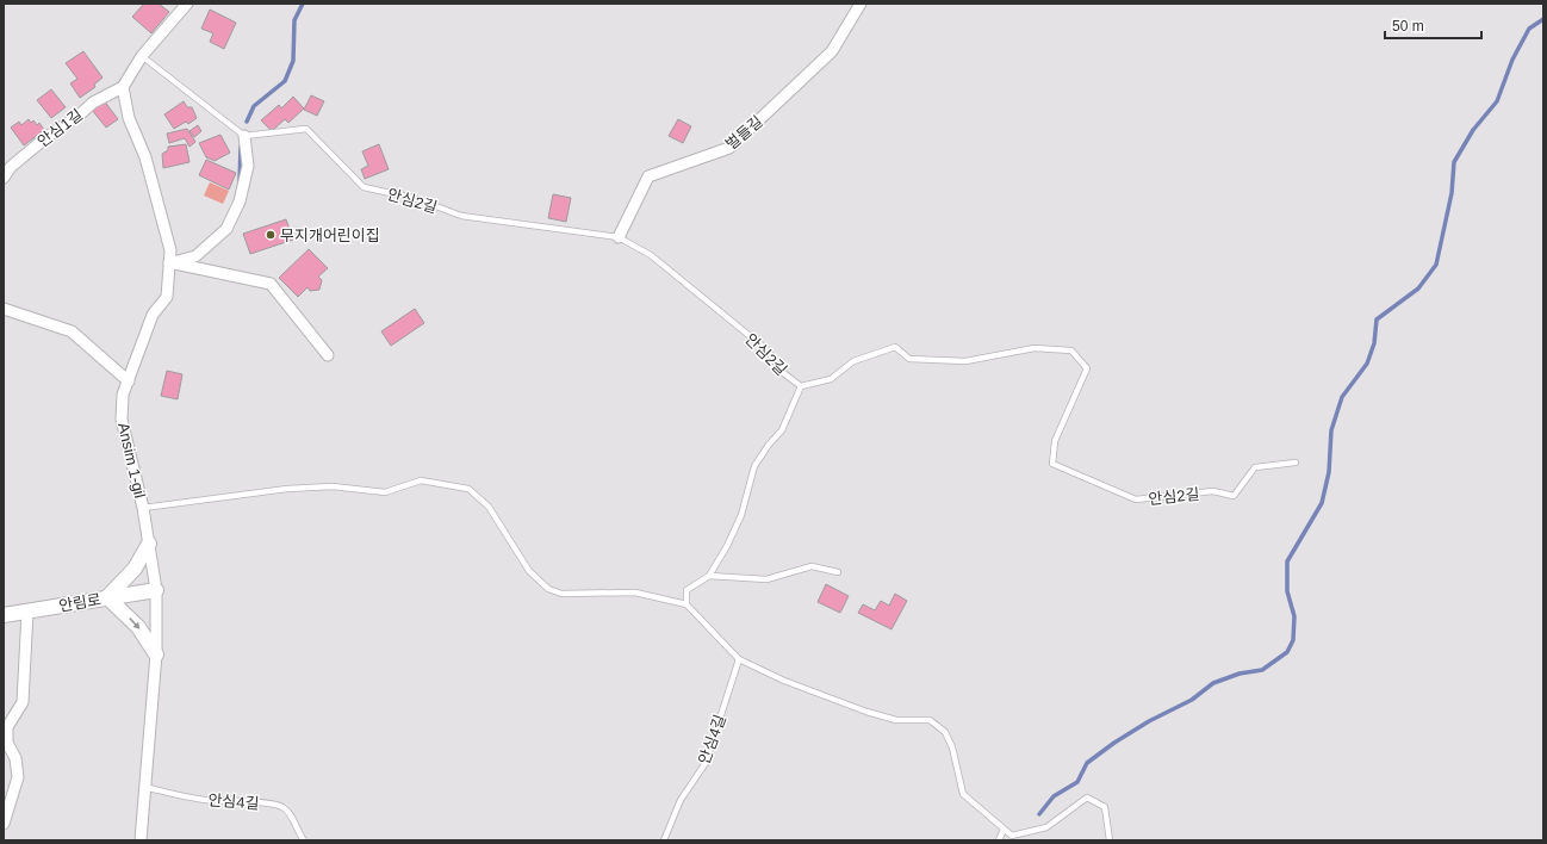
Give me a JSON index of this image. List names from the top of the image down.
{
  "streets": {
    "street": [
      "안심1길",
      "벌들길",
      "Ansim 1-gil",
      "안림로"
    ],
    "lane": ["안심2길", "안심4길"]
  },
  "crossings": [
    ["안심1길", "Ansim 1-gil"],
    ["벌들길", "안심2길"],
    ["Ansim 1-gil", "안림로"],
    ["Ansim 1-gil", "안심4길"]
  ],
  "places": ["무지개어린이집"],
  "scale_bar": "50 m"
}
